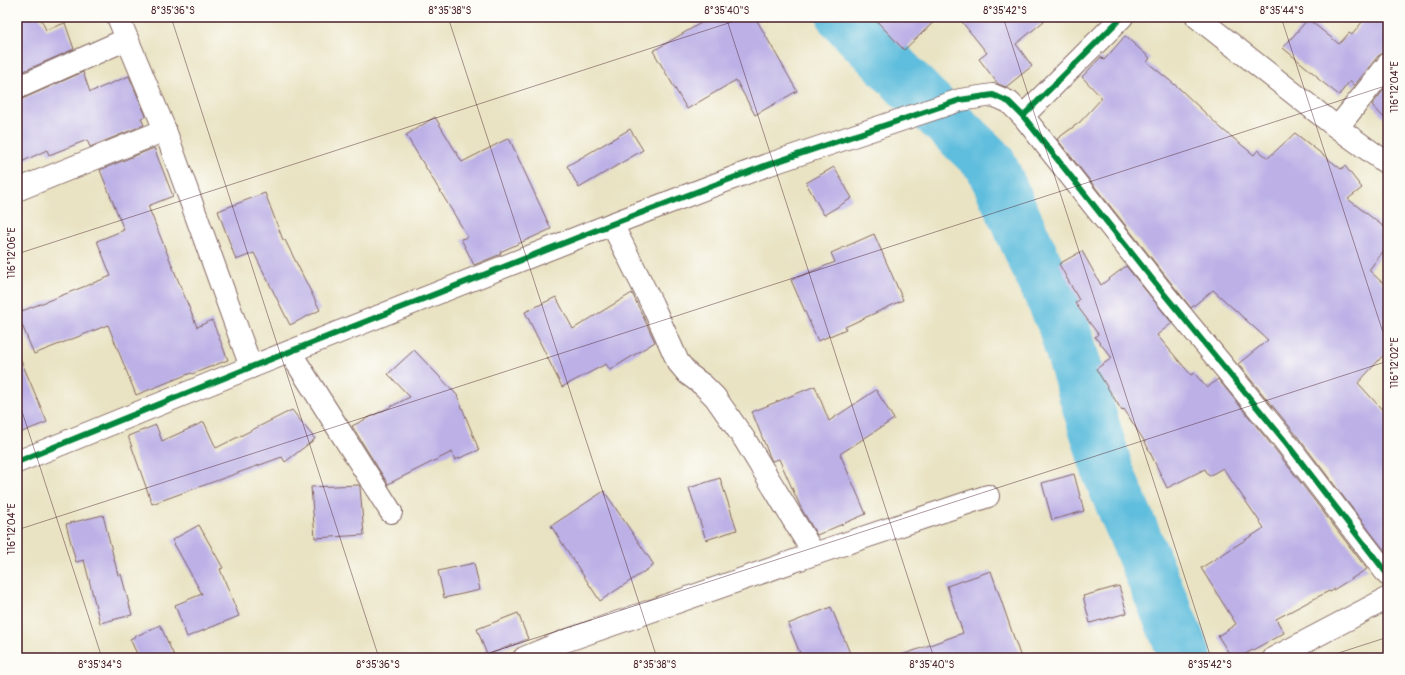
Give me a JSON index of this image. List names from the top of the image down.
{
  "coordinates": [
    "8°35'36\"S",
    "8°35'38\"S",
    "8°35'40\"S",
    "8°35'42\"S",
    "8°35'44\"S",
    "116°12'04\"E",
    "116°12'06\"E",
    "116°12'02\"E",
    "8°35'34\"S"
  ]
}
